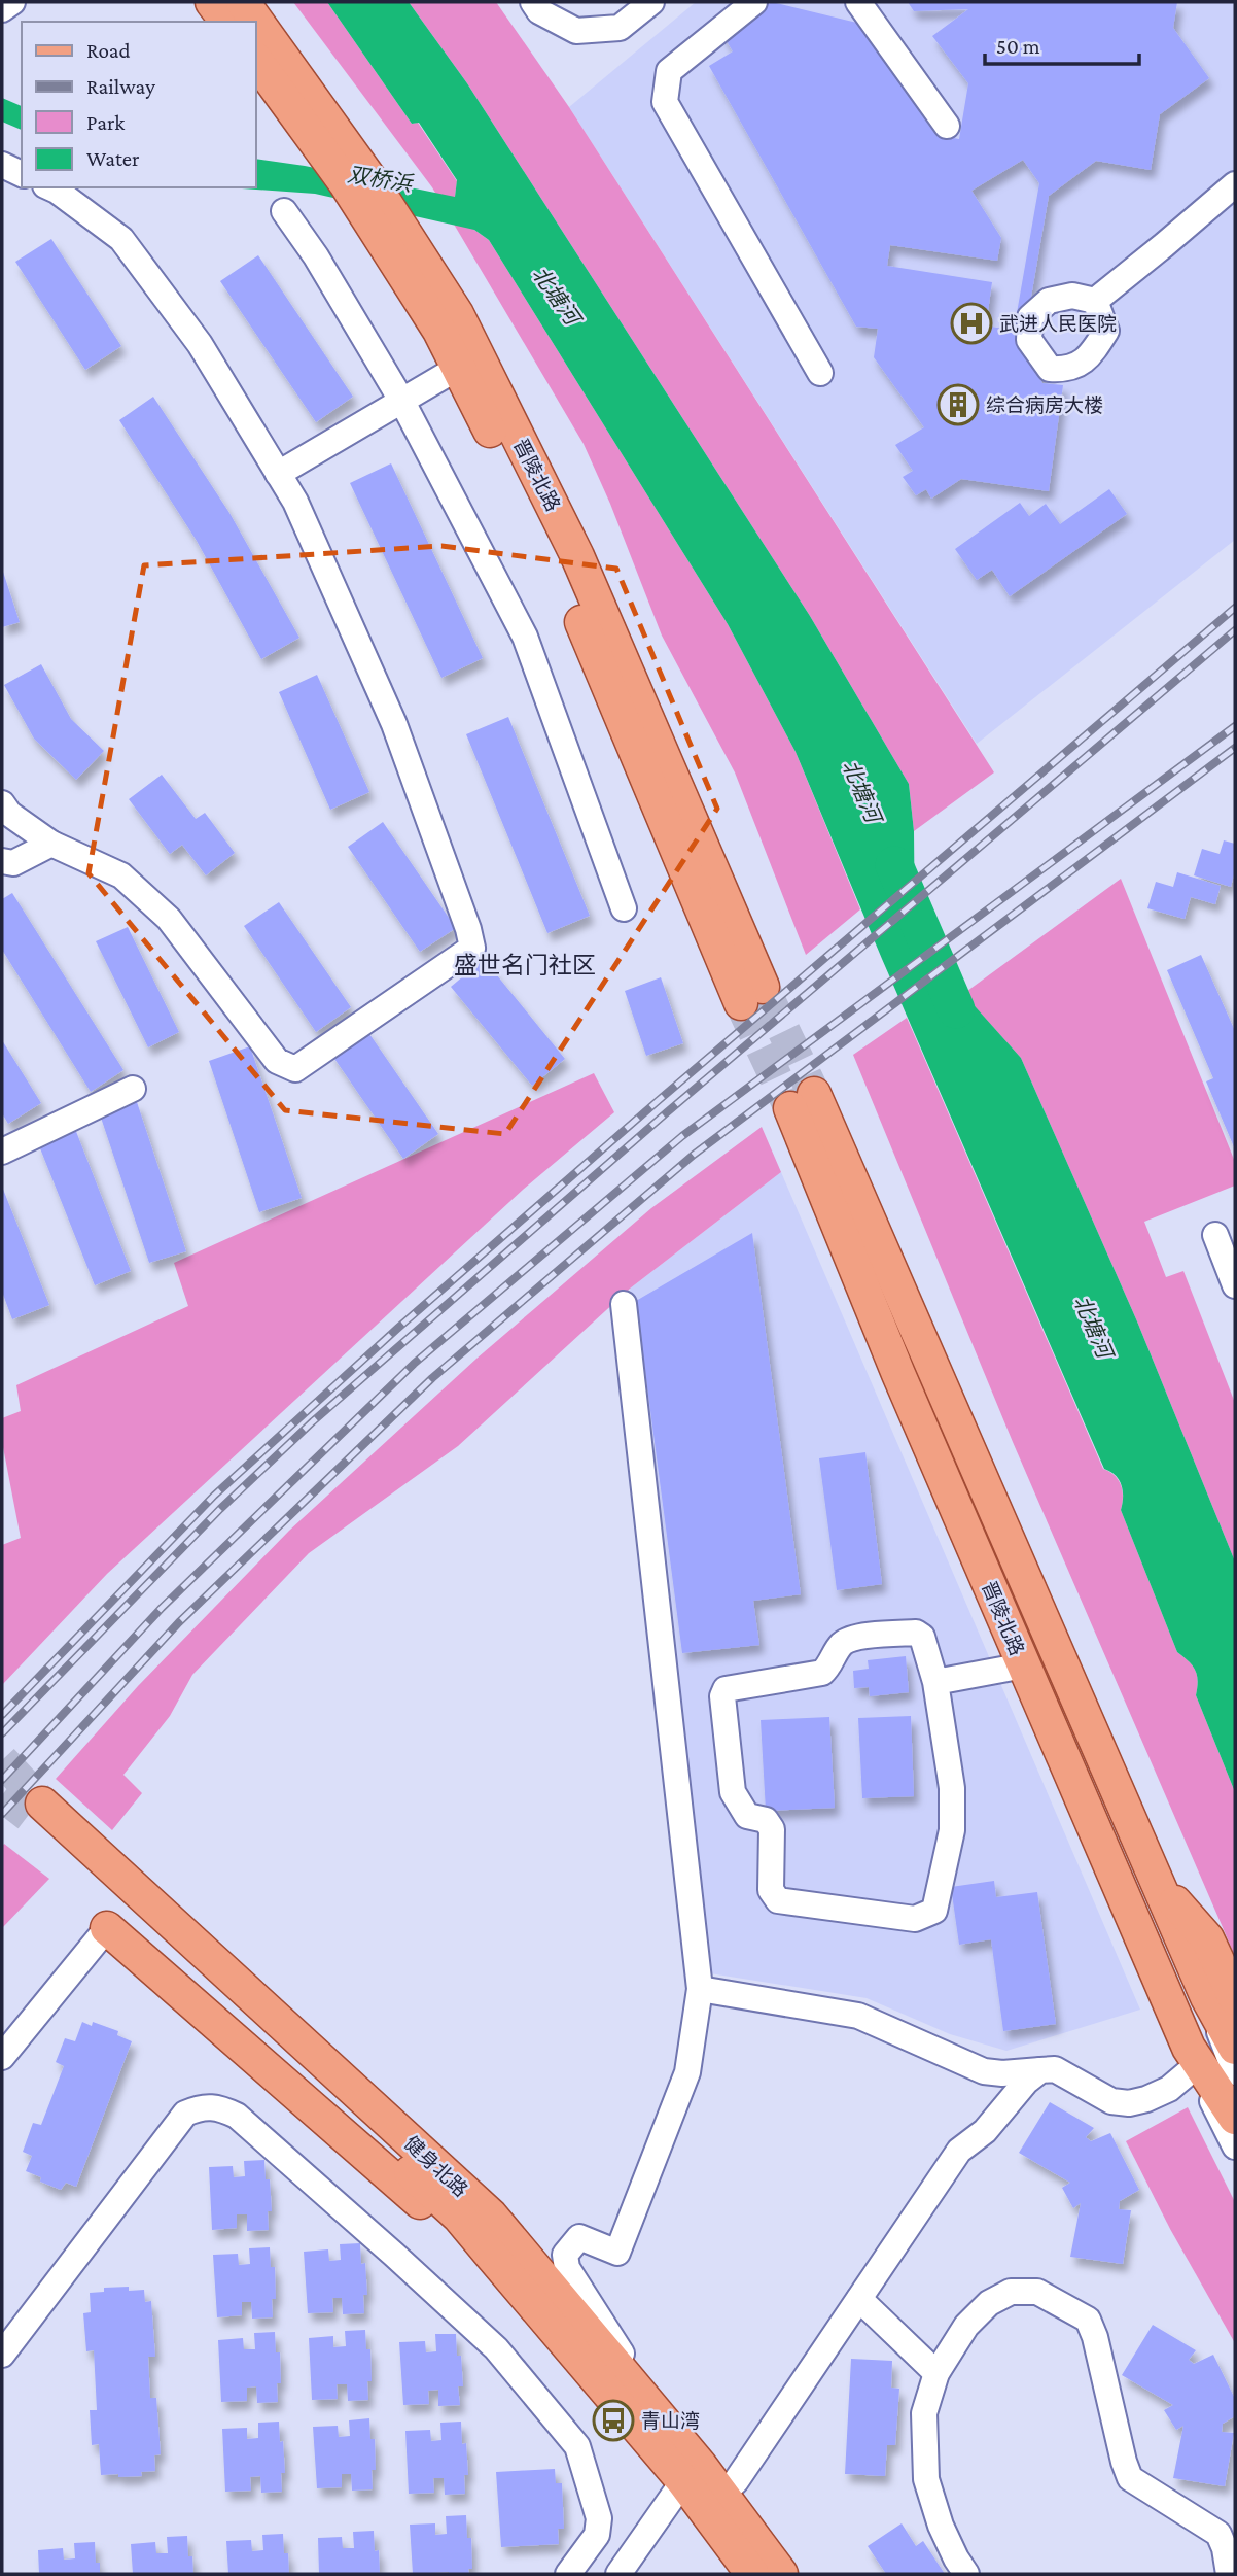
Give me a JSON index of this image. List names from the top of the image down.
{
  "streets": {
    "main road": ["晋陵北路", "健身北路"]
  },
  "districts": ["盛世名门社区"],
  "water": ["双桥浜", "北塘河"],
  "places": {
    "hospital": ["武进人民医院"],
    "building": ["综合病房大楼"],
    "bus stop": ["青山湾"]
  },
  "legend": [
    "Road",
    "Railway",
    "Park",
    "Water"
  ],
  "scale_bar": "50 m"
}
